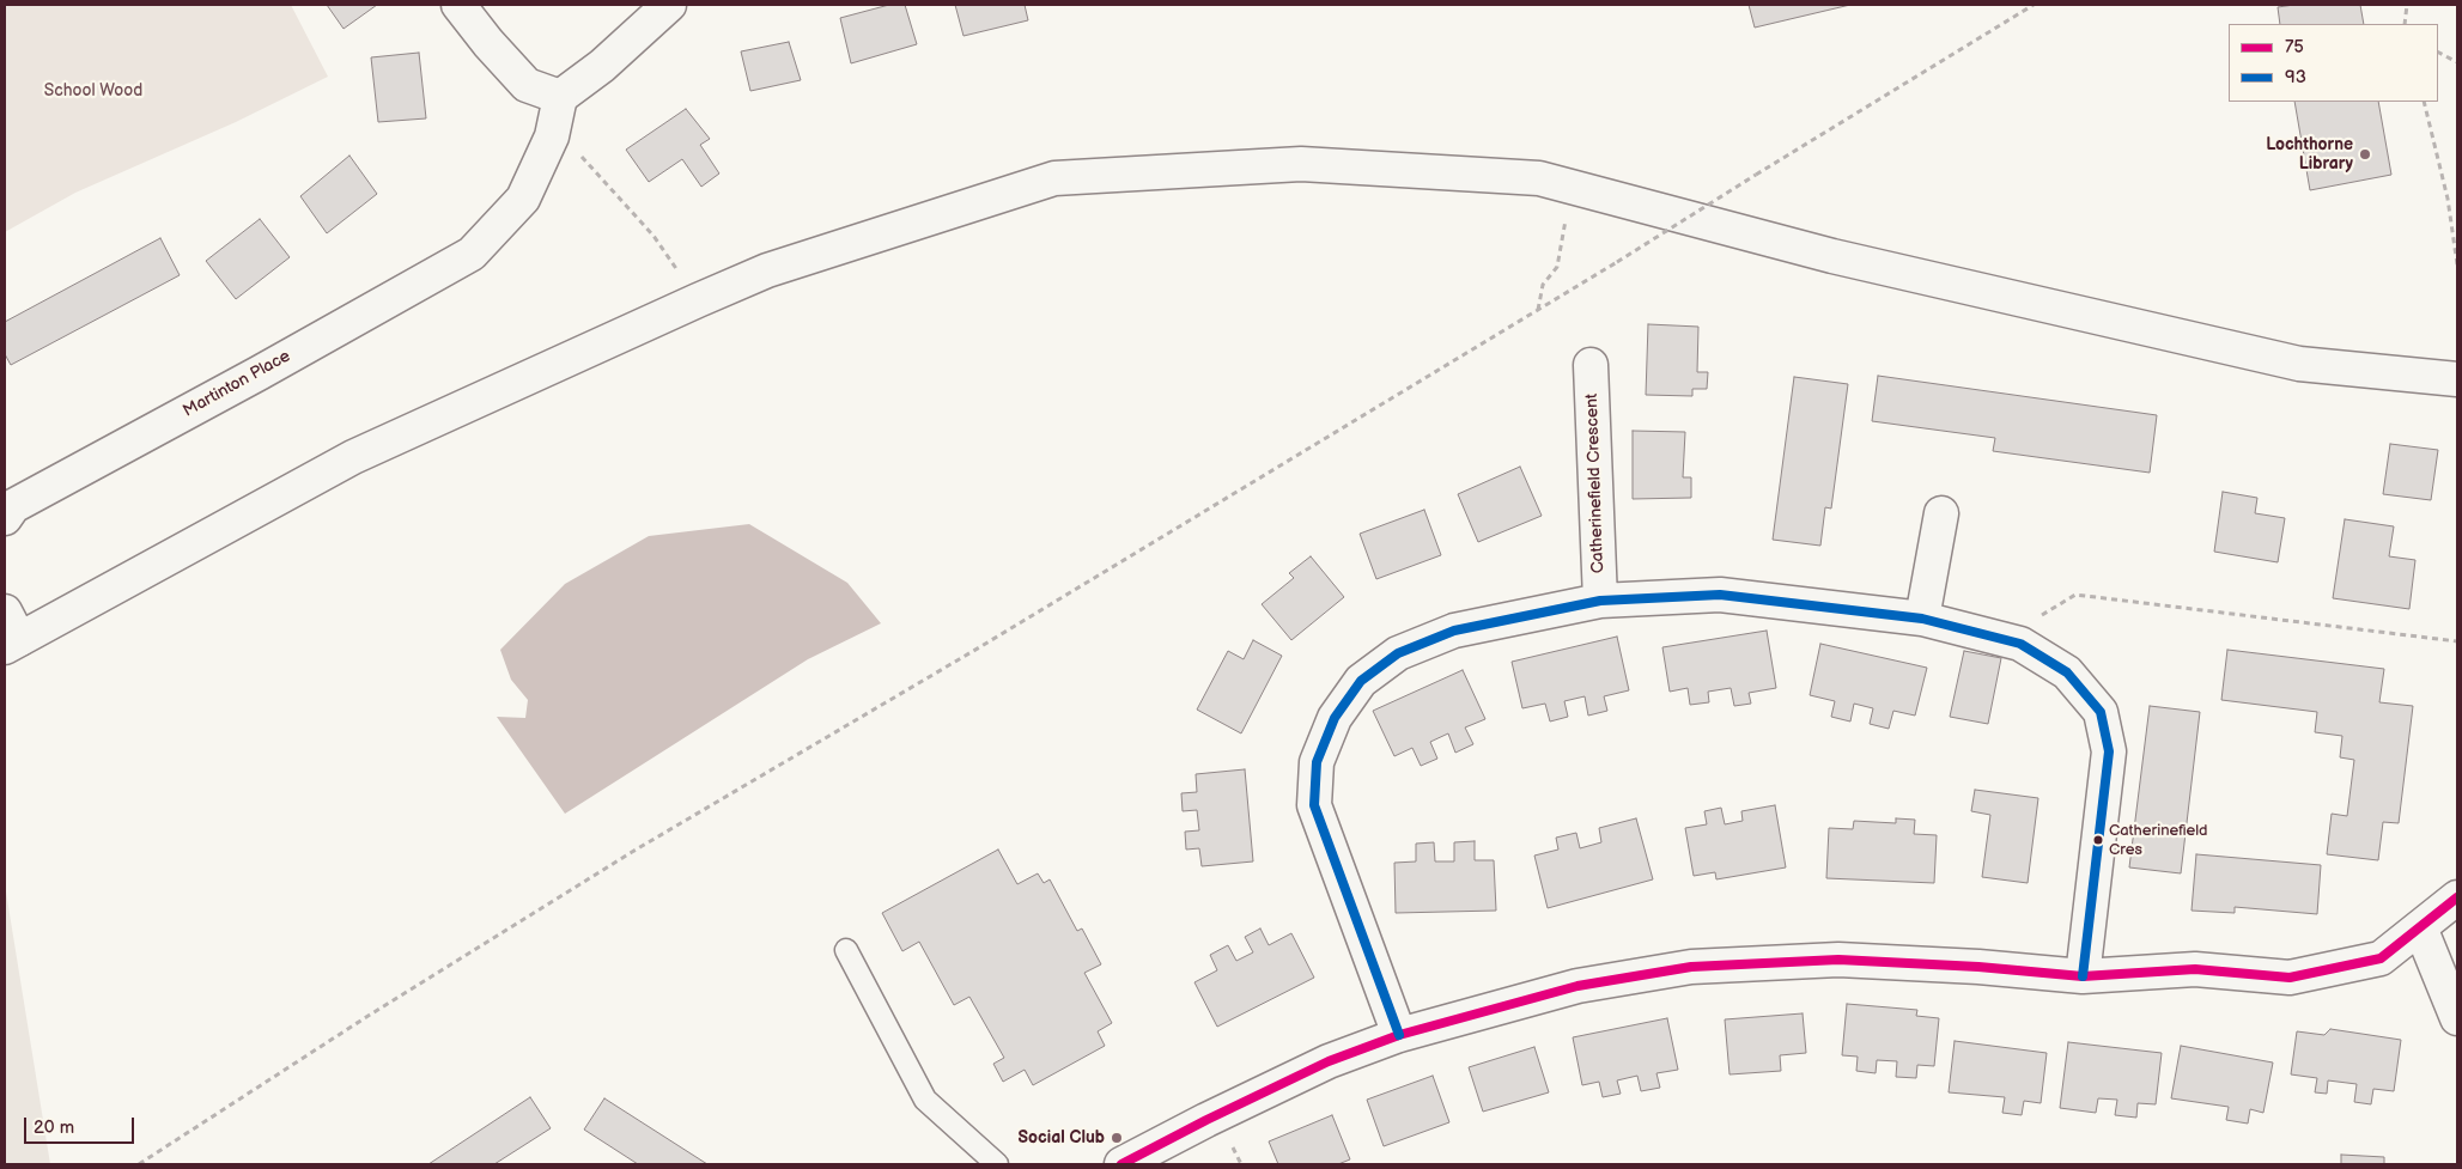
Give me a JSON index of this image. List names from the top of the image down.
{
  "streets": {
    "main road": ["Martinton Place", "Catherinefield Crescent"]
  },
  "parks": ["School Wood"],
  "places": ["Lochthorne Library", "Catherinefield Cres", "Social Club"],
  "lines": ["transit line 93", "transit line 75"],
  "legend": ["75", "93"],
  "scale_bar": "20 m"
}
